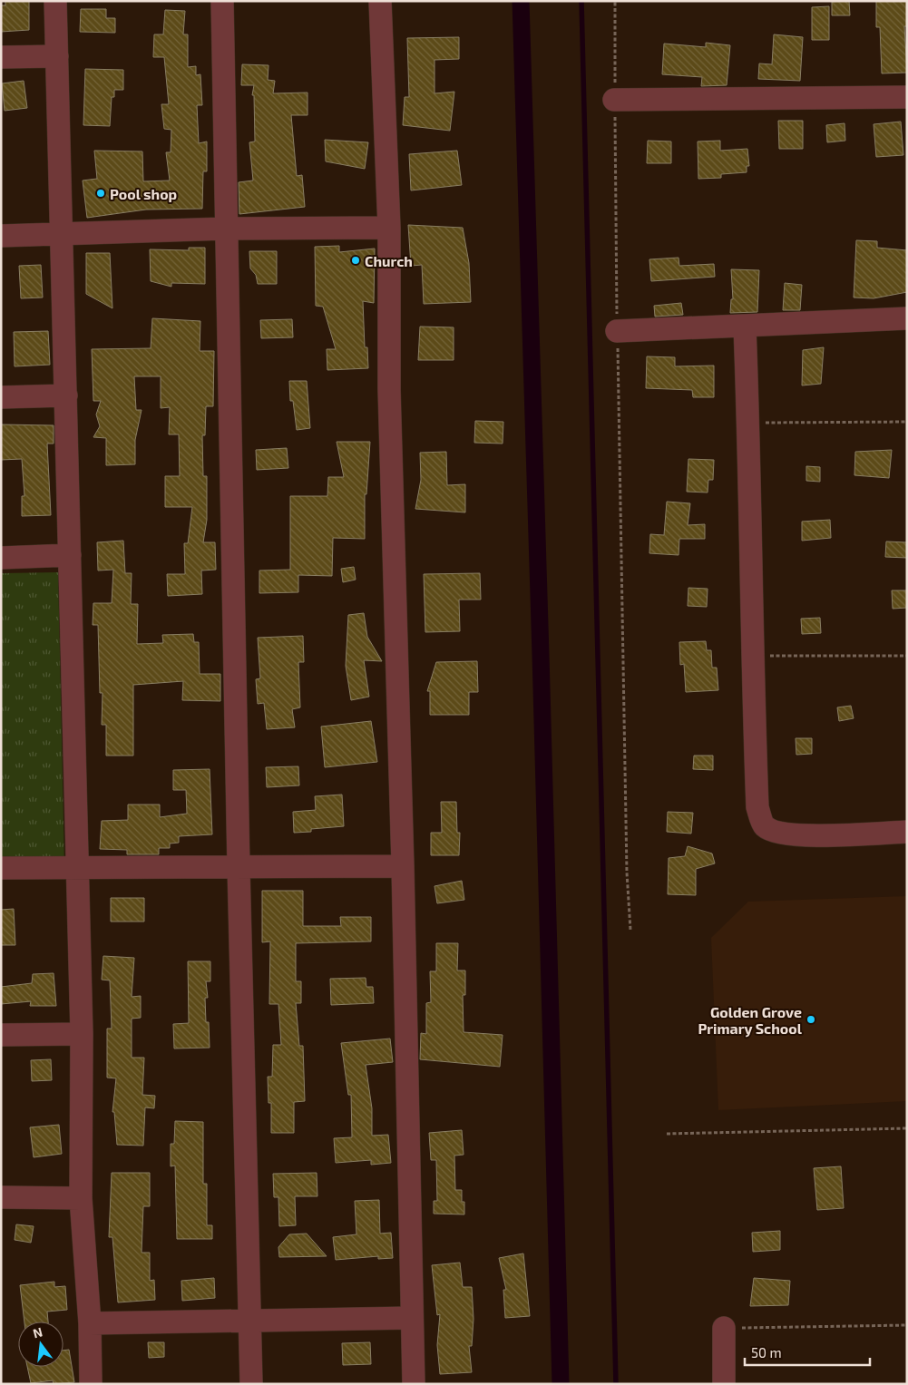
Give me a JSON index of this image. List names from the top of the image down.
{
  "places": ["Pool shop", "Church", "Golden Grove Primary School"],
  "scale_bar": "50 m",
  "north": "top"
}
